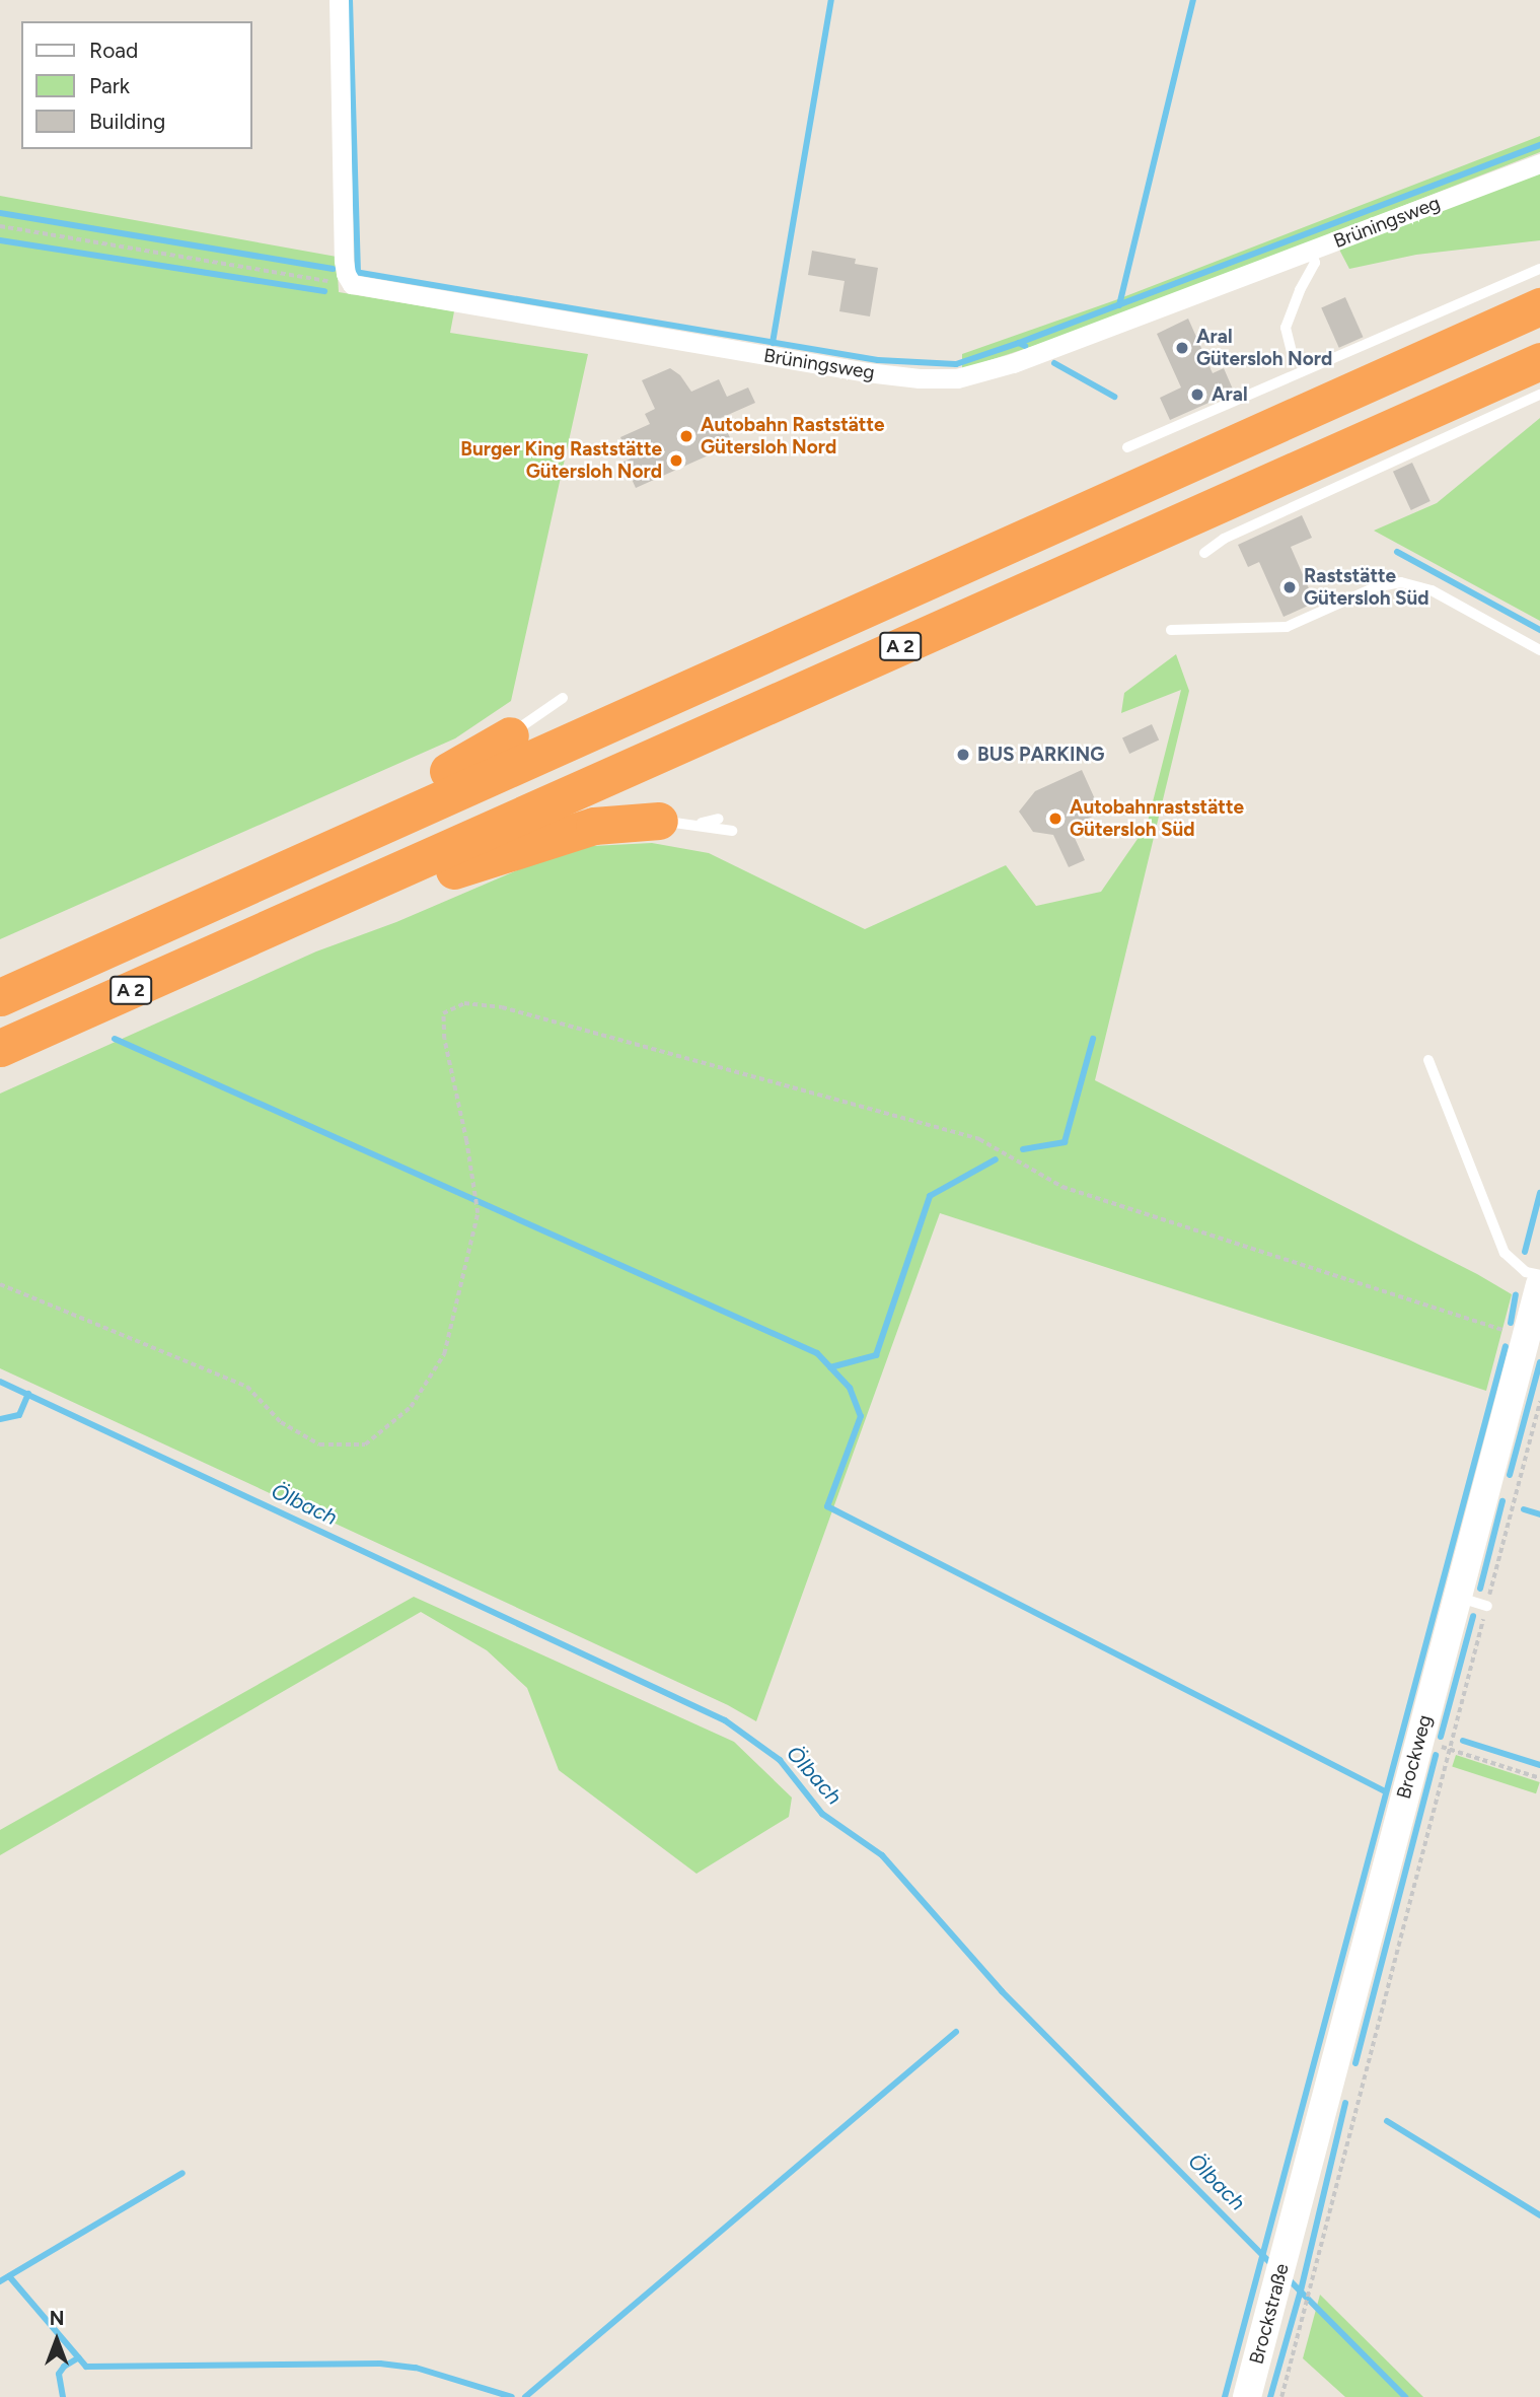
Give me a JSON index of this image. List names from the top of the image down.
{
  "streets": {
    "highway": ["A 2"],
    "street": ["Brüningsweg", "Brockweg", "Brockstraße"]
  },
  "crossings": [
    ["Brockweg", "Brockstraße"]
  ],
  "water": ["Ölbach"],
  "places": [
    "Aral Gütersloh Nord",
    "Aral",
    "Autobahn Raststätte Gütersloh Nord",
    "Burger King Raststätte Gütersloh Nord",
    "Raststätte Gütersloh Süd",
    "BUS PARKING",
    "Autobahnraststätte Gütersloh Süd"
  ],
  "legend": ["Road", "Park", "Building"],
  "north": "top"
}
